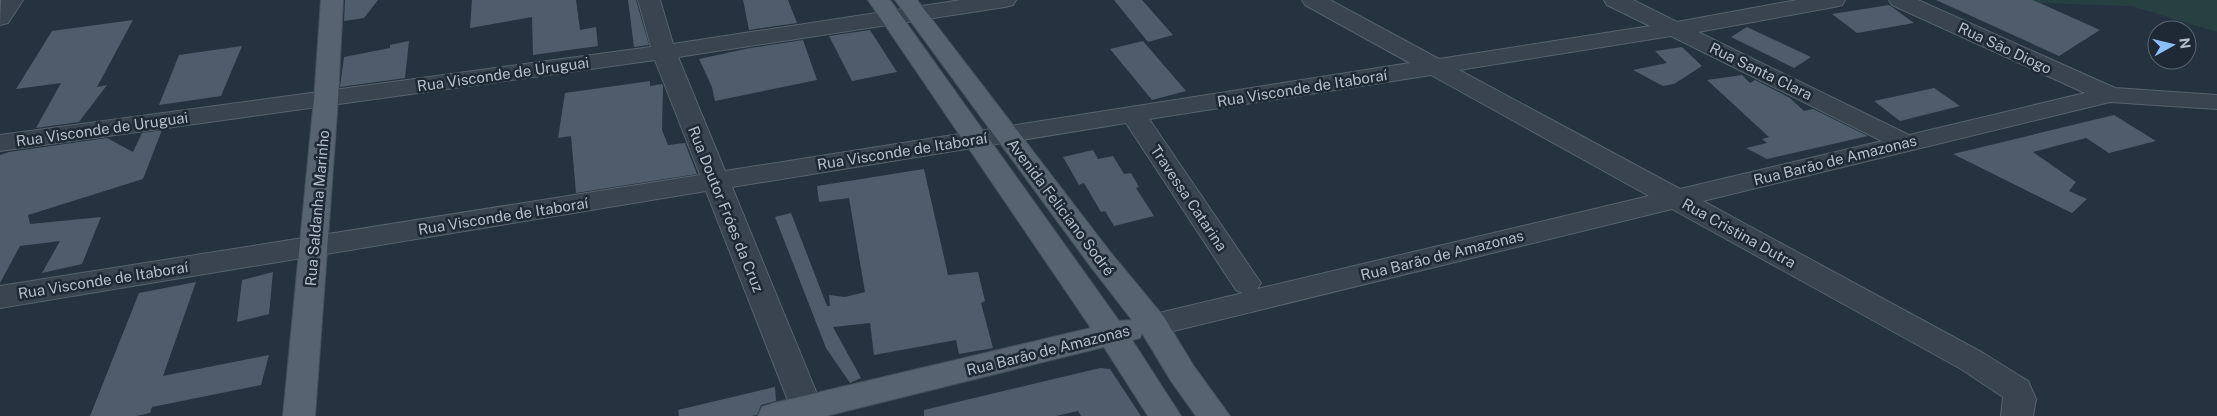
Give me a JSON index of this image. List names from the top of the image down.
{
  "streets": {
    "main road": ["Rua Barão de Amazonas", "Avenida Feliciano Sodré", "Rua Saldanha Marinho"],
    "street": [
      "Rua São Diogo",
      "Rua Santa Clara",
      "Rua Visconde de Uruguai",
      "Rua Visconde de Itaboraí",
      "Travessa Catarina",
      "Rua Doutor Fróes da Cruz",
      "Rua Cristina Dutra"
    ]
  },
  "crossings": [
    ["Rua São Diogo", "Rua Barão de Amazonas"],
    ["Rua Santa Clara", "Rua Visconde de Itaboraí"],
    ["Rua Santa Clara", "Rua Barão de Amazonas"],
    ["Rua Visconde de Uruguai", "Avenida Feliciano Sodré"],
    ["Rua Visconde de Uruguai", "Rua Saldanha Marinho"],
    ["Rua Visconde de Uruguai", "Rua Doutor Fróes da Cruz"],
    ["Rua Visconde de Itaboraí", "Travessa Catarina"],
    ["Rua Visconde de Itaboraí", "Avenida Feliciano Sodré"],
    ["Rua Visconde de Itaboraí", "Rua Saldanha Marinho"],
    ["Rua Visconde de Itaboraí", "Rua Doutor Fróes da Cruz"],
    ["Rua Visconde de Itaboraí", "Rua Cristina Dutra"],
    ["Rua Barão de Amazonas", "Avenida Feliciano Sodré"],
    ["Rua Barão de Amazonas", "Rua Doutor Fróes da Cruz"],
    ["Rua Barão de Amazonas", "Rua Cristina Dutra"]
  ],
  "north": "right"
}
